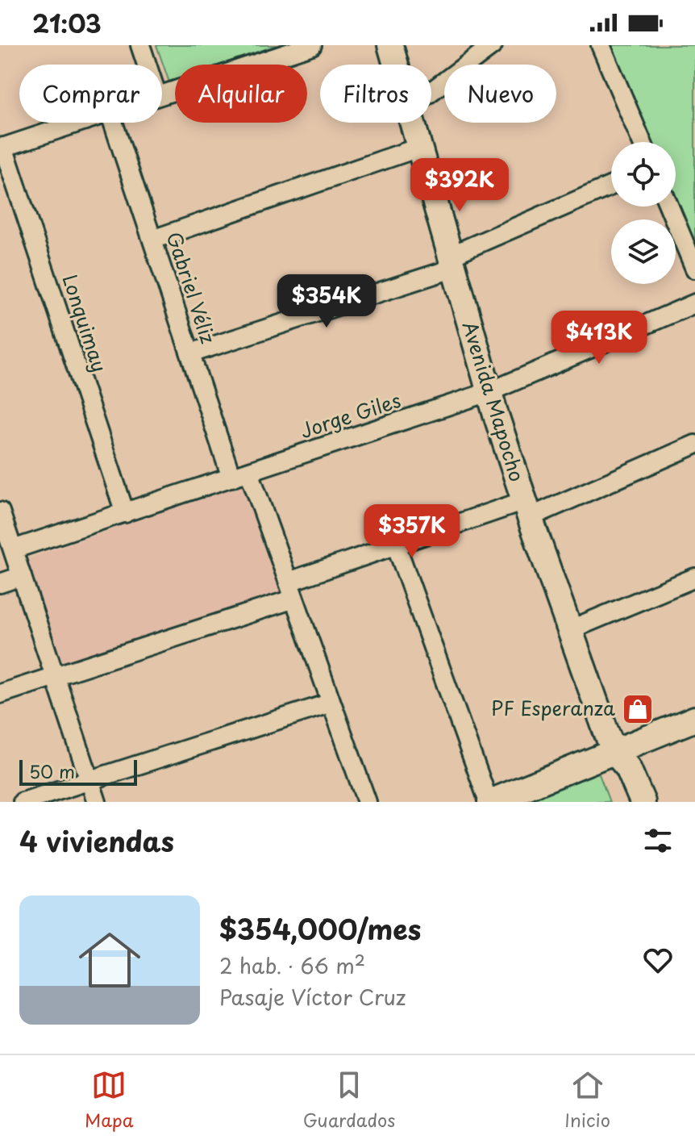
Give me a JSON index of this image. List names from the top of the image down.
{
  "streets": {
    "main road": ["Avenida Mapocho"],
    "street": ["Gabriel Véliz", "Lonquimay", "Jorge Giles"]
  },
  "crossings": [
    ["Gabriel Véliz", "Jorge Giles"],
    ["Lonquimay", "Jorge Giles"],
    ["Avenida Mapocho", "Jorge Giles"]
  ],
  "places": {
    "shop": ["PF Esperanza"]
  },
  "scale_bar": "50 m",
  "page": {
    "status": "21:03",
    "chip": [
      "Comprar",
      "Alquilar",
      "Filtros",
      "Nuevo"
    ],
    "price": [
      "$392K",
      "$354K",
      "$413K",
      "$357K"
    ],
    "scale": "50 m",
    "heading": "4 viviendas",
    "list": [
      {
        "name": "$354,000/mes",
        "note": "2 hab. · 66 m² · Pasaje Víctor Cruz"
      }
    ],
    "tabs": ["Mapa", "Guardados", "Inicio"]
  }
}
